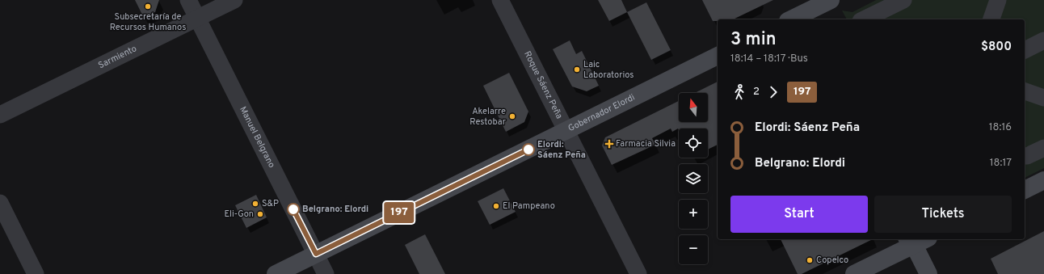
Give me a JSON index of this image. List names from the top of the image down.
{
  "streets": {
    "street": [
      "Sarmiento",
      "Roque Sáenz Peña",
      "Gobernador Elordi",
      "Manuel Belgrano"
    ]
  },
  "crossings": [
    ["Sarmiento", "Manuel Belgrano"],
    ["Roque Sáenz Peña", "Gobernador Elordi"],
    ["Gobernador Elordi", "Manuel Belgrano"]
  ],
  "places": {
    "other": [
      "Subsecretaría de Recursos Humanos",
      "Laic Laboratorios",
      "Akelarre Restobar",
      "Elordi: Sáenz Peña",
      "S&P",
      "El Pampeano",
      "Belgrano: Elordi",
      "Eli-Gon",
      "Copelco"
    ],
    "health": ["Farmacia Silvia"]
  },
  "lines": ["bus line 197"],
  "north": "top",
  "page": {
    "on_map": "197",
    "heading": ["3 min", "18:14 – 18:17 · Bus", "$800"],
    "legs": ["2", "197"],
    "map_buttons": ["+", "−"],
    "list": [
      {
        "name": "Elordi: Sáenz Peña",
        "value": "18:16"
      },
      {
        "name": "Belgrano: Elordi",
        "value": "18:17"
      }
    ],
    "buttons": ["Start", "Tickets"]
  }
}
